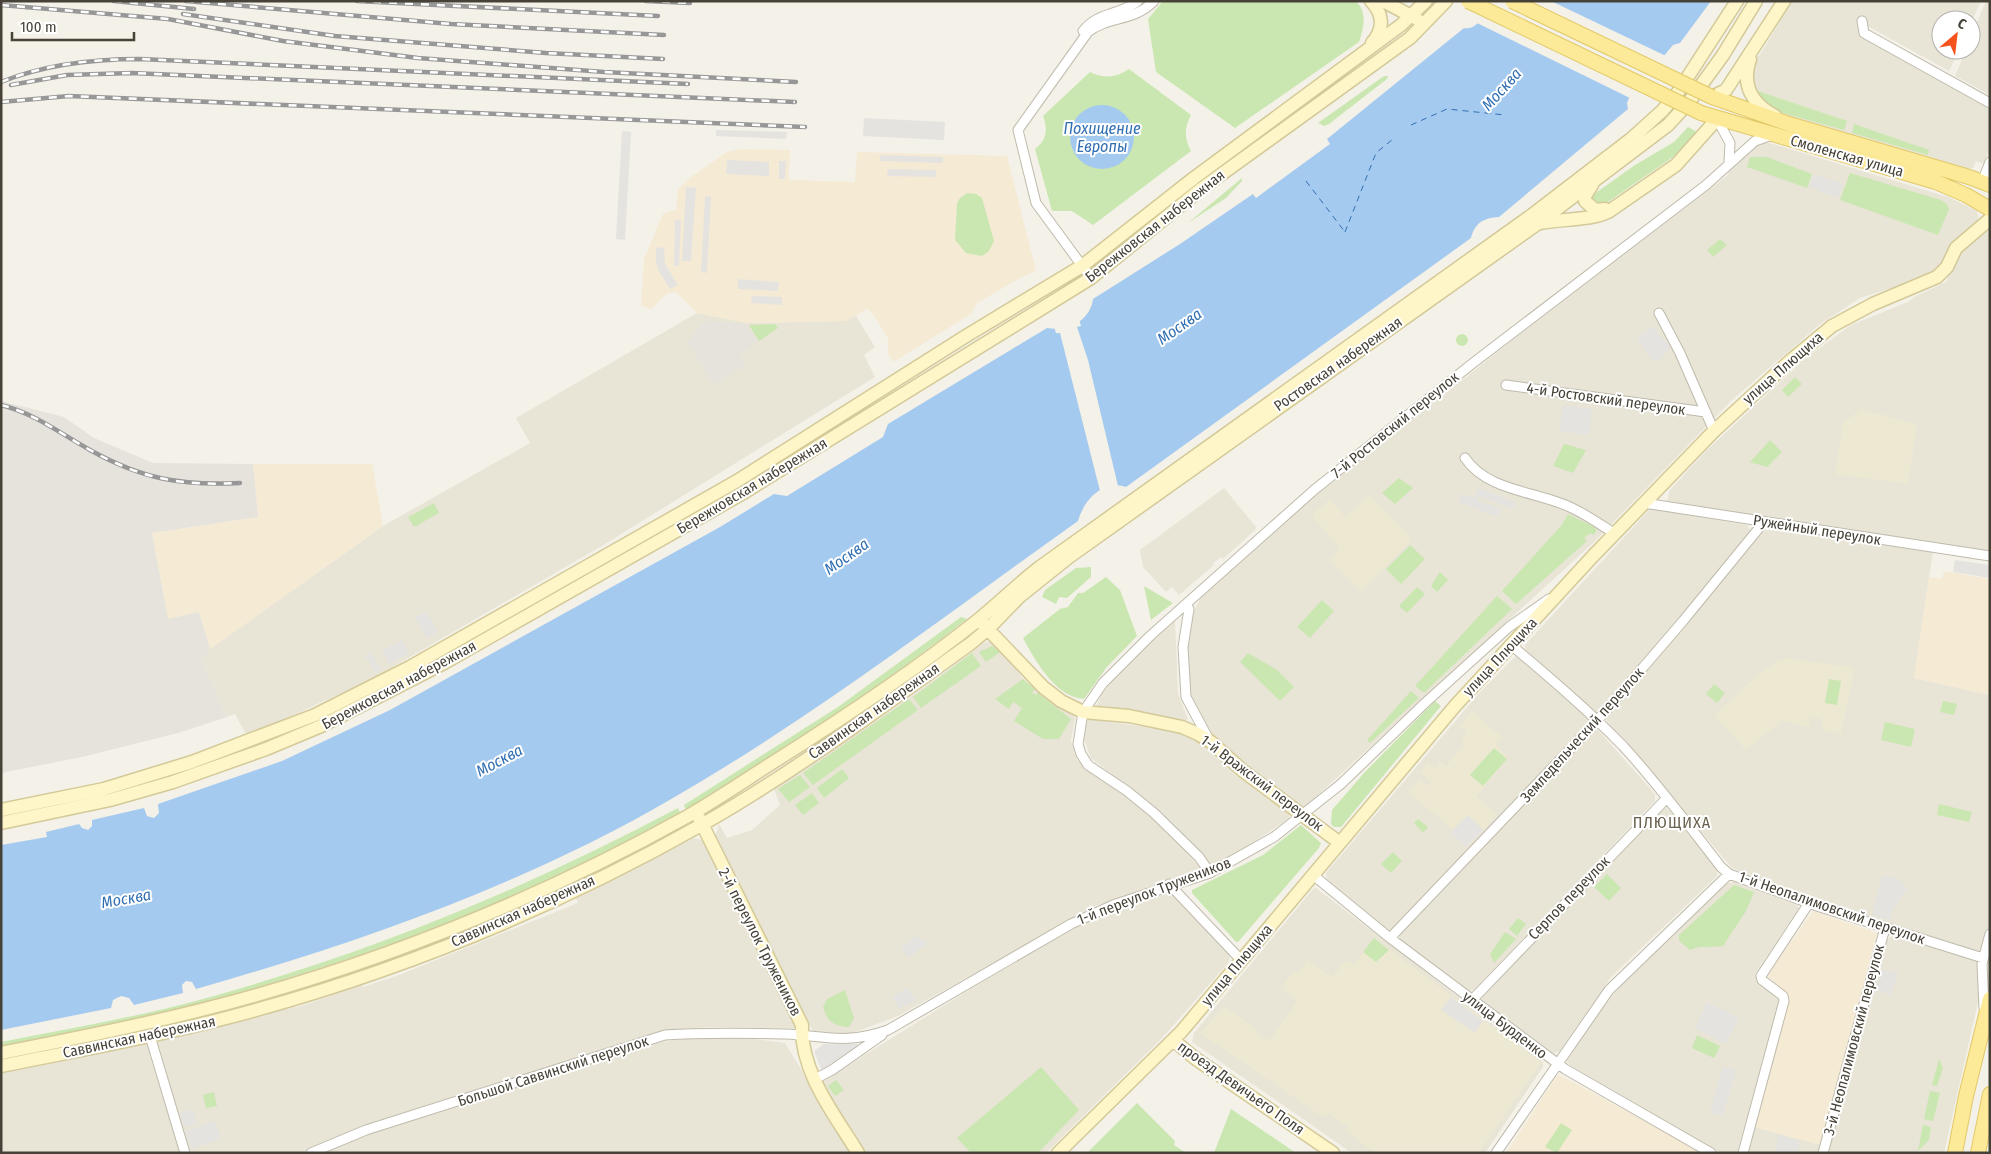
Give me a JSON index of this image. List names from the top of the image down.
{
  "streets": {
    "main road": [
      "Смоленская улица",
      "Бережковская набережная",
      "Ростовская набережная",
      "улица Плющиха",
      "Саввинская набережная",
      "1-й Вражский переулок",
      "2-й переулок Тружеников",
      "проезд Девичьего Поля"
    ],
    "street": [
      "4-й Ростовский переулок",
      "7-й Ростовский переулок",
      "Ружейный переулок",
      "Земледельческий переулок",
      "1-й переулок Тружеников",
      "Серпов переулок",
      "1-й Неопалимовский переулок",
      "улица Бурденко",
      "3-й Неопалимовский переулок",
      "Большой Саввинский переулок"
    ]
  },
  "crossings": [
    ["Смоленская улица", "7-й Ростовский переулок"],
    ["Ростовская набережная", "Саввинская набережная"],
    ["Ростовская набережная", "1-й Вражский переулок"],
    ["улица Плющиха", "Ружейный переулок"],
    ["улица Плющиха", "1-й Вражский переулок"],
    ["улица Плющиха", "1-й переулок Тружеников"],
    ["улица Плющиха", "1-й Неопалимовский переулок"],
    ["улица Плющиха", "улица Бурденко"],
    ["улица Плющиха", "проезд Девичьего Поля"],
    ["7-й Ростовский переулок", "1-й Вражский переулок"],
    ["Ружейный переулок", "Земледельческий переулок"],
    ["Саввинская набережная", "1-й Вражский переулок"],
    ["Саввинская набережная", "2-й переулок Тружеников"],
    ["Земледельческий переулок", "1-й Неопалимовский переулок"],
    ["Земледельческий переулок", "улица Бурденко"],
    ["1-й Вражский переулок", "1-й переулок Тружеников"],
    ["1-й переулок Тружеников", "2-й переулок Тружеников"],
    ["1-й переулок Тружеников", "Большой Саввинский переулок"],
    ["Серпов переулок", "1-й Неопалимовский переулок"],
    ["Серпов переулок", "улица Бурденко"],
    ["1-й Неопалимовский переулок", "3-й Неопалимовский переулок"],
    ["2-й переулок Тружеников", "Большой Саввинский переулок"]
  ],
  "districts": ["ПЛЮЩИХА"],
  "water": ["Москва", "Похищение Европы"],
  "scale_bar": "100 m",
  "north": "top right"
}
